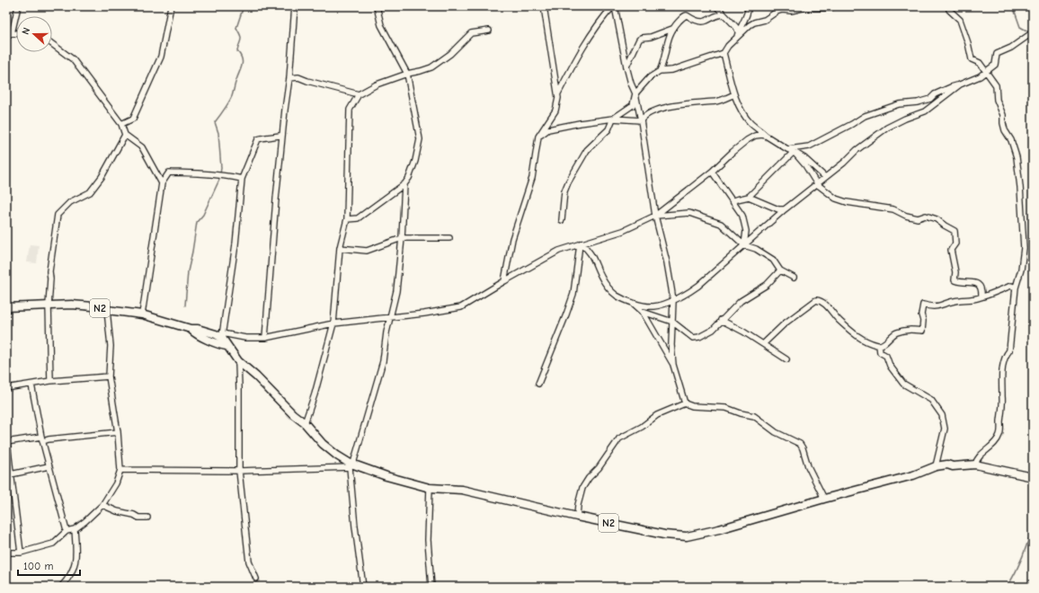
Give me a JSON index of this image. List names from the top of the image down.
{
  "streets": {
    "highway": ["N2"]
  },
  "scale_bar": "100 m",
  "north": "left"
}
